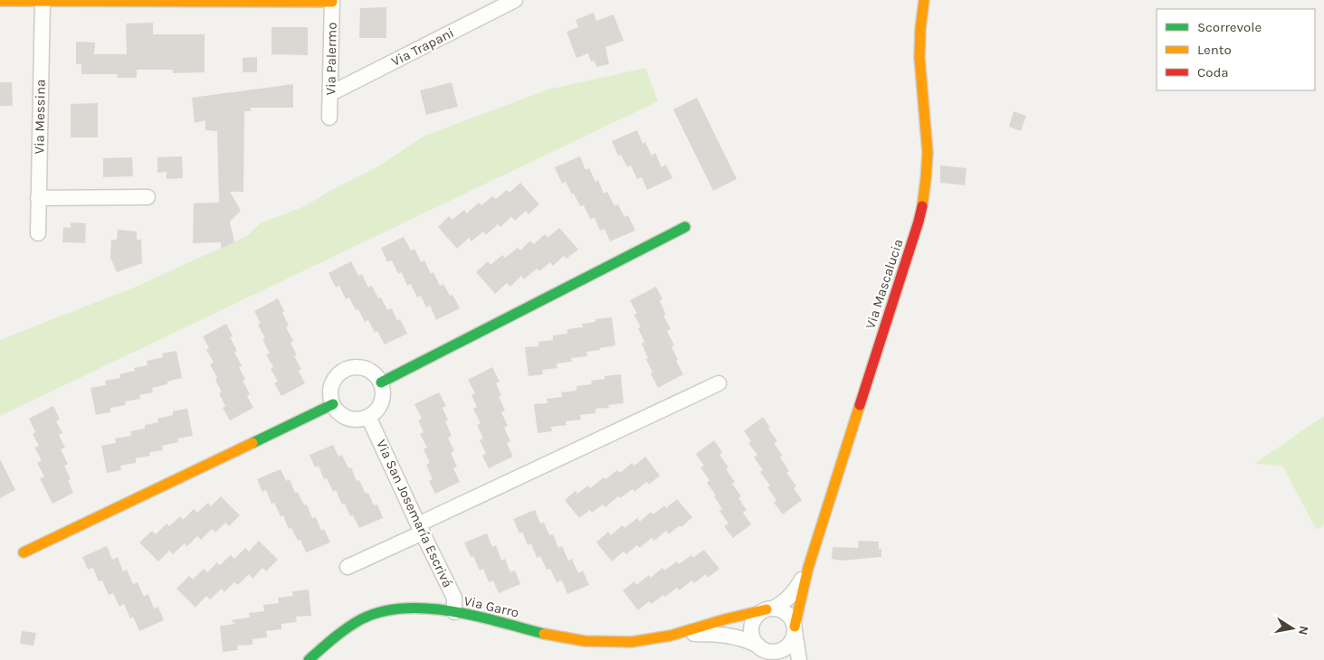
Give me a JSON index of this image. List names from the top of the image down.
{
  "streets": {
    "street": [
      "Via Trapani",
      "Via Palermo",
      "Via Messina",
      "Via Mascalucia",
      "Via San Josemaría Escrivá",
      "Via Garro"
    ]
  },
  "crossings": [
    ["Via Trapani", "Via Palermo"],
    ["Via Mascalucia", "Via Garro"],
    ["Via San Josemaría Escrivá", "Via Garro"]
  ],
  "legend": ["Scorrevole", "Lento", "Coda"],
  "north": "right"
}
